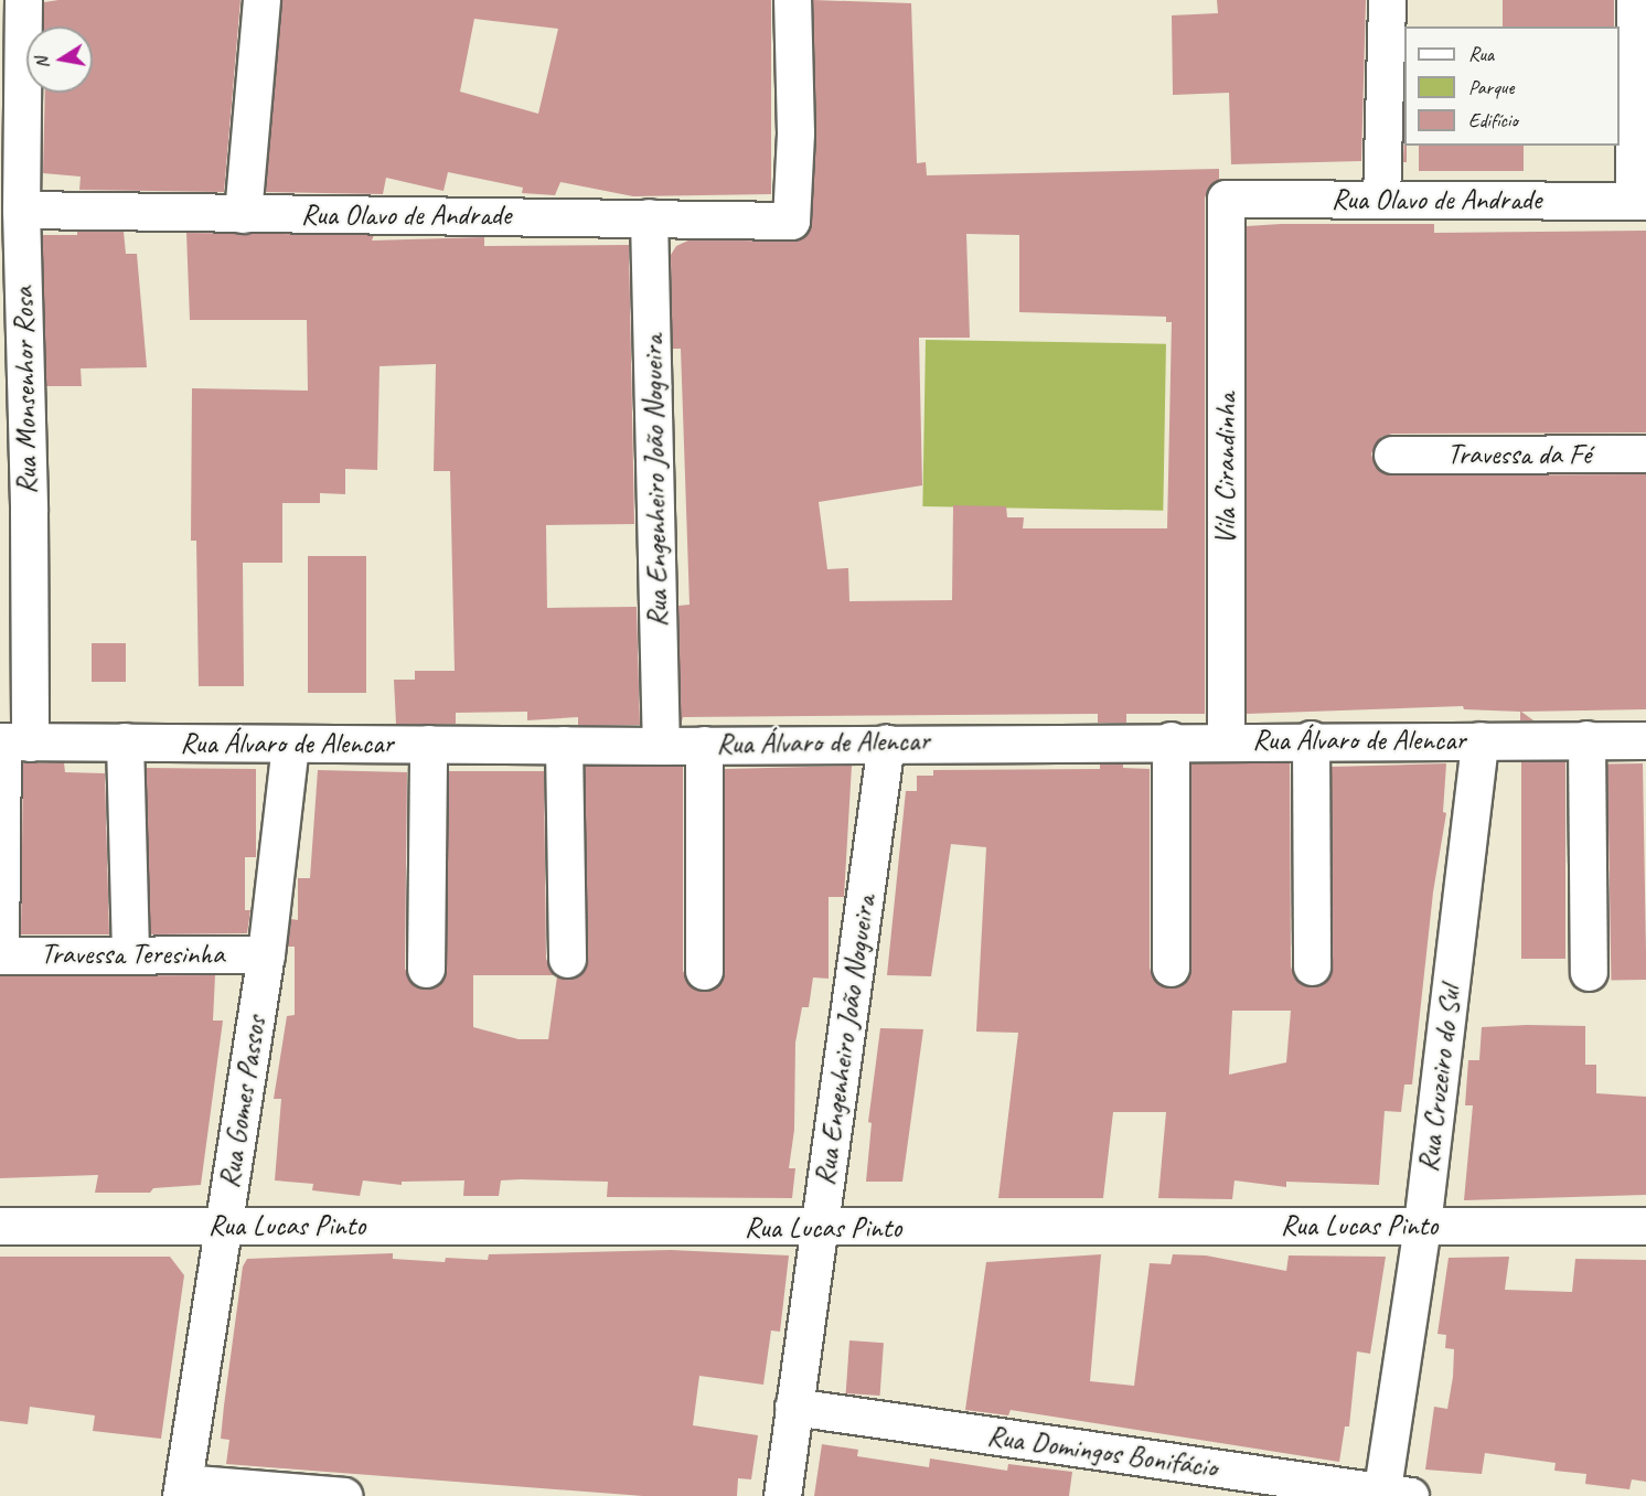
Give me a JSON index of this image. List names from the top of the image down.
{
  "streets": {
    "street": [
      "Rua Olavo de Andrade",
      "Rua Monsenhor Rosa",
      "Travessa da Fé",
      "Vila Cirandinha",
      "Rua Engenheiro João Nogueira",
      "Rua Álvaro de Alencar",
      "Travessa Teresinha",
      "Rua Cruzeiro do Sul",
      "Rua Gomes Passos",
      "Rua Lucas Pinto",
      "Rua Domingos Bonifácio"
    ]
  },
  "crossings": [
    ["Rua Olavo de Andrade", "Rua Monsenhor Rosa"],
    ["Rua Olavo de Andrade", "Vila Cirandinha"],
    ["Rua Olavo de Andrade", "Rua Engenheiro João Nogueira"],
    ["Rua Monsenhor Rosa", "Rua Álvaro de Alencar"],
    ["Rua Monsenhor Rosa", "Travessa Teresinha"],
    ["Vila Cirandinha", "Rua Álvaro de Alencar"],
    ["Rua Engenheiro João Nogueira", "Rua Álvaro de Alencar"],
    ["Rua Engenheiro João Nogueira", "Rua Lucas Pinto"],
    ["Rua Engenheiro João Nogueira", "Rua Domingos Bonifácio"],
    ["Rua Álvaro de Alencar", "Rua Cruzeiro do Sul"],
    ["Rua Álvaro de Alencar", "Rua Gomes Passos"],
    ["Travessa Teresinha", "Rua Gomes Passos"],
    ["Rua Cruzeiro do Sul", "Rua Lucas Pinto"],
    ["Rua Cruzeiro do Sul", "Rua Domingos Bonifácio"],
    ["Rua Gomes Passos", "Rua Lucas Pinto"]
  ],
  "legend": ["Rua", "Parque", "Edifício"],
  "north": "left"
}
